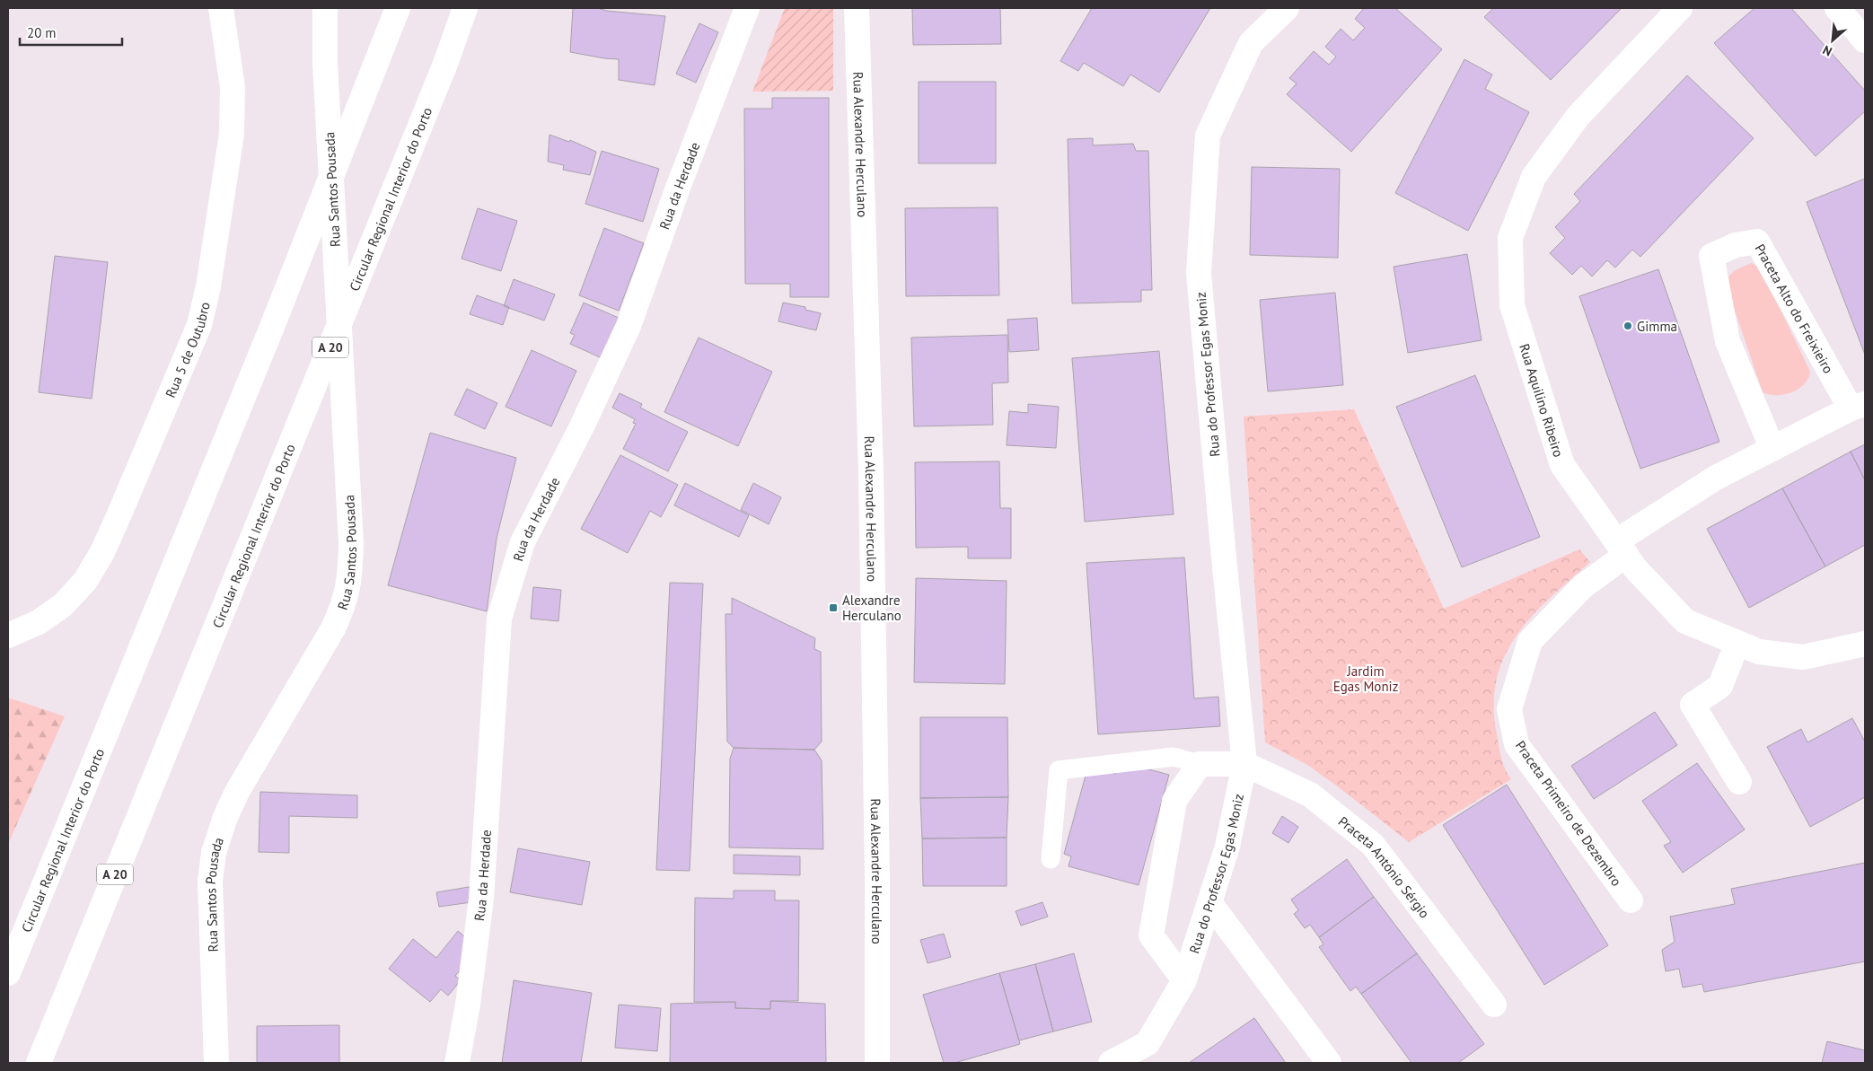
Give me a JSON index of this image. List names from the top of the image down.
{
  "streets": {
    "main road": [
      "Rua Alexandre Herculano",
      "Rua da Herdade",
      "Rua Santos Pousada",
      "Circular Regional Interior do Porto",
      "Praceta Alto do Freixieiro",
      "A 20",
      "Rua 5 de Outubro",
      "Rua do Professor Egas Moniz",
      "Rua Aquilino Ribeiro",
      "Praceta Primeiro de Dezembro",
      "Praceta António Sérgio"
    ]
  },
  "crossings": [
    ["Praceta Alto do Freixieiro", "Rua Aquilino Ribeiro"],
    ["Praceta Alto do Freixieiro", "Praceta Primeiro de Dezembro"],
    ["Rua do Professor Egas Moniz", "Praceta António Sérgio"],
    ["Rua Aquilino Ribeiro", "Praceta Primeiro de Dezembro"]
  ],
  "parks": ["Jardim Egas Moniz"],
  "places": {
    "other": ["Gimma"],
    "transit": ["Alexandre Herculano"]
  },
  "scale_bar": "20 m",
  "north": "bottom left"
}
